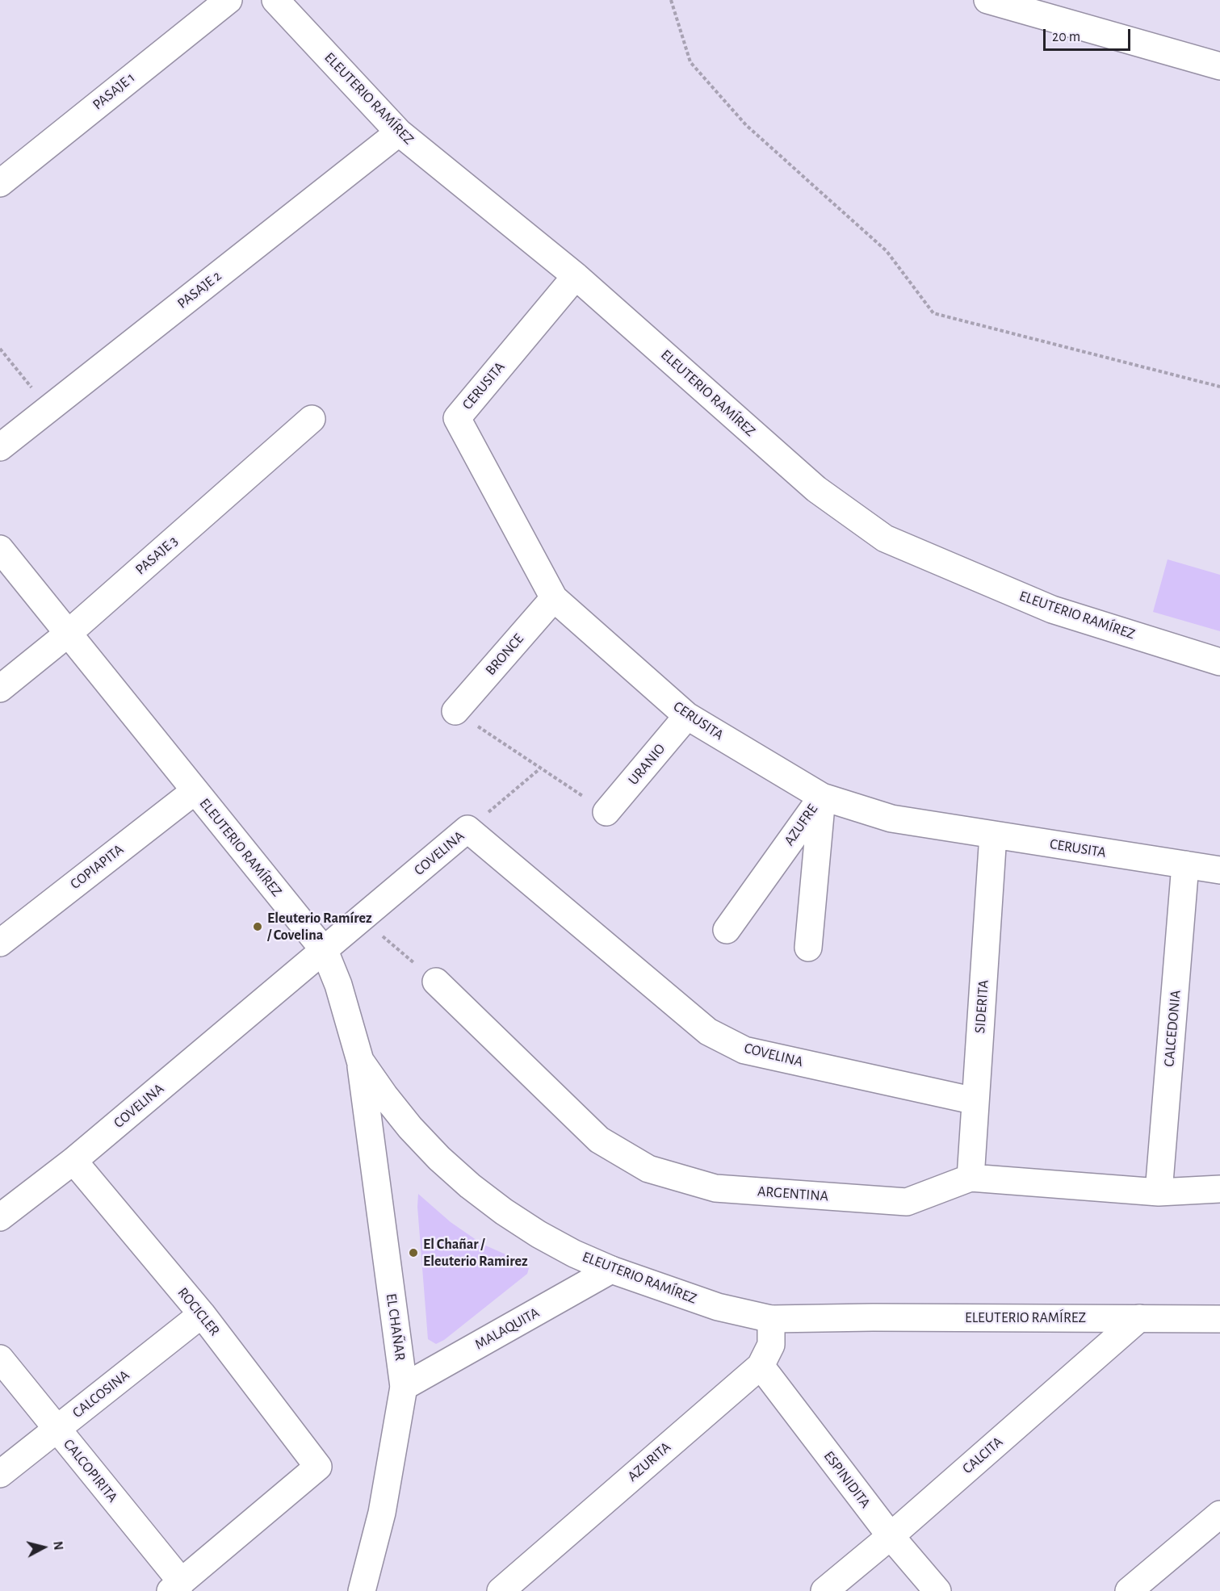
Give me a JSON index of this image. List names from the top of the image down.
{
  "streets": {
    "street": [
      "PASAJE 1",
      "ELEUTERIO RAMÍREZ",
      "PASAJE 2",
      "CERUSITA",
      "PASAJE 3",
      "BRONCE",
      "URANIO",
      "AZUFRE",
      "COVELINA",
      "COPIAPITA",
      "SIDERITA",
      "CALCEDONIA",
      "ARGENTINA",
      "ROCICLER",
      "EL CHAÑAR",
      "MALAQUITA",
      "CALCOSINA",
      "CALCITA",
      "AZURITA",
      "CALCOPIRITA",
      "ESPINIDITA"
    ]
  },
  "crossings": [
    ["ELEUTERIO RAMÍREZ", "PASAJE 2"],
    ["ELEUTERIO RAMÍREZ", "CERUSITA"],
    ["ELEUTERIO RAMÍREZ", "PASAJE 3"],
    ["ELEUTERIO RAMÍREZ", "COVELINA"],
    ["ELEUTERIO RAMÍREZ", "COPIAPITA"],
    ["ELEUTERIO RAMÍREZ", "EL CHAÑAR"],
    ["ELEUTERIO RAMÍREZ", "MALAQUITA"],
    ["ELEUTERIO RAMÍREZ", "CALCITA"],
    ["ELEUTERIO RAMÍREZ", "AZURITA"],
    ["CERUSITA", "BRONCE"],
    ["CERUSITA", "URANIO"],
    ["CERUSITA", "AZUFRE"],
    ["CERUSITA", "SIDERITA"],
    ["CERUSITA", "CALCEDONIA"],
    ["COVELINA", "SIDERITA"],
    ["COVELINA", "ROCICLER"],
    ["SIDERITA", "ARGENTINA"],
    ["CALCEDONIA", "ARGENTINA"],
    ["ROCICLER", "CALCOSINA"],
    ["ROCICLER", "CALCOPIRITA"],
    ["EL CHAÑAR", "MALAQUITA"],
    ["CALCOSINA", "CALCOPIRITA"],
    ["CALCITA", "ESPINIDITA"],
    ["AZURITA", "ESPINIDITA"]
  ],
  "places": ["Eleuterio Ramírez / Covelina", "El Chañar / Eleuterio Ramirez"],
  "scale_bar": "20 m",
  "north": "right"
}
